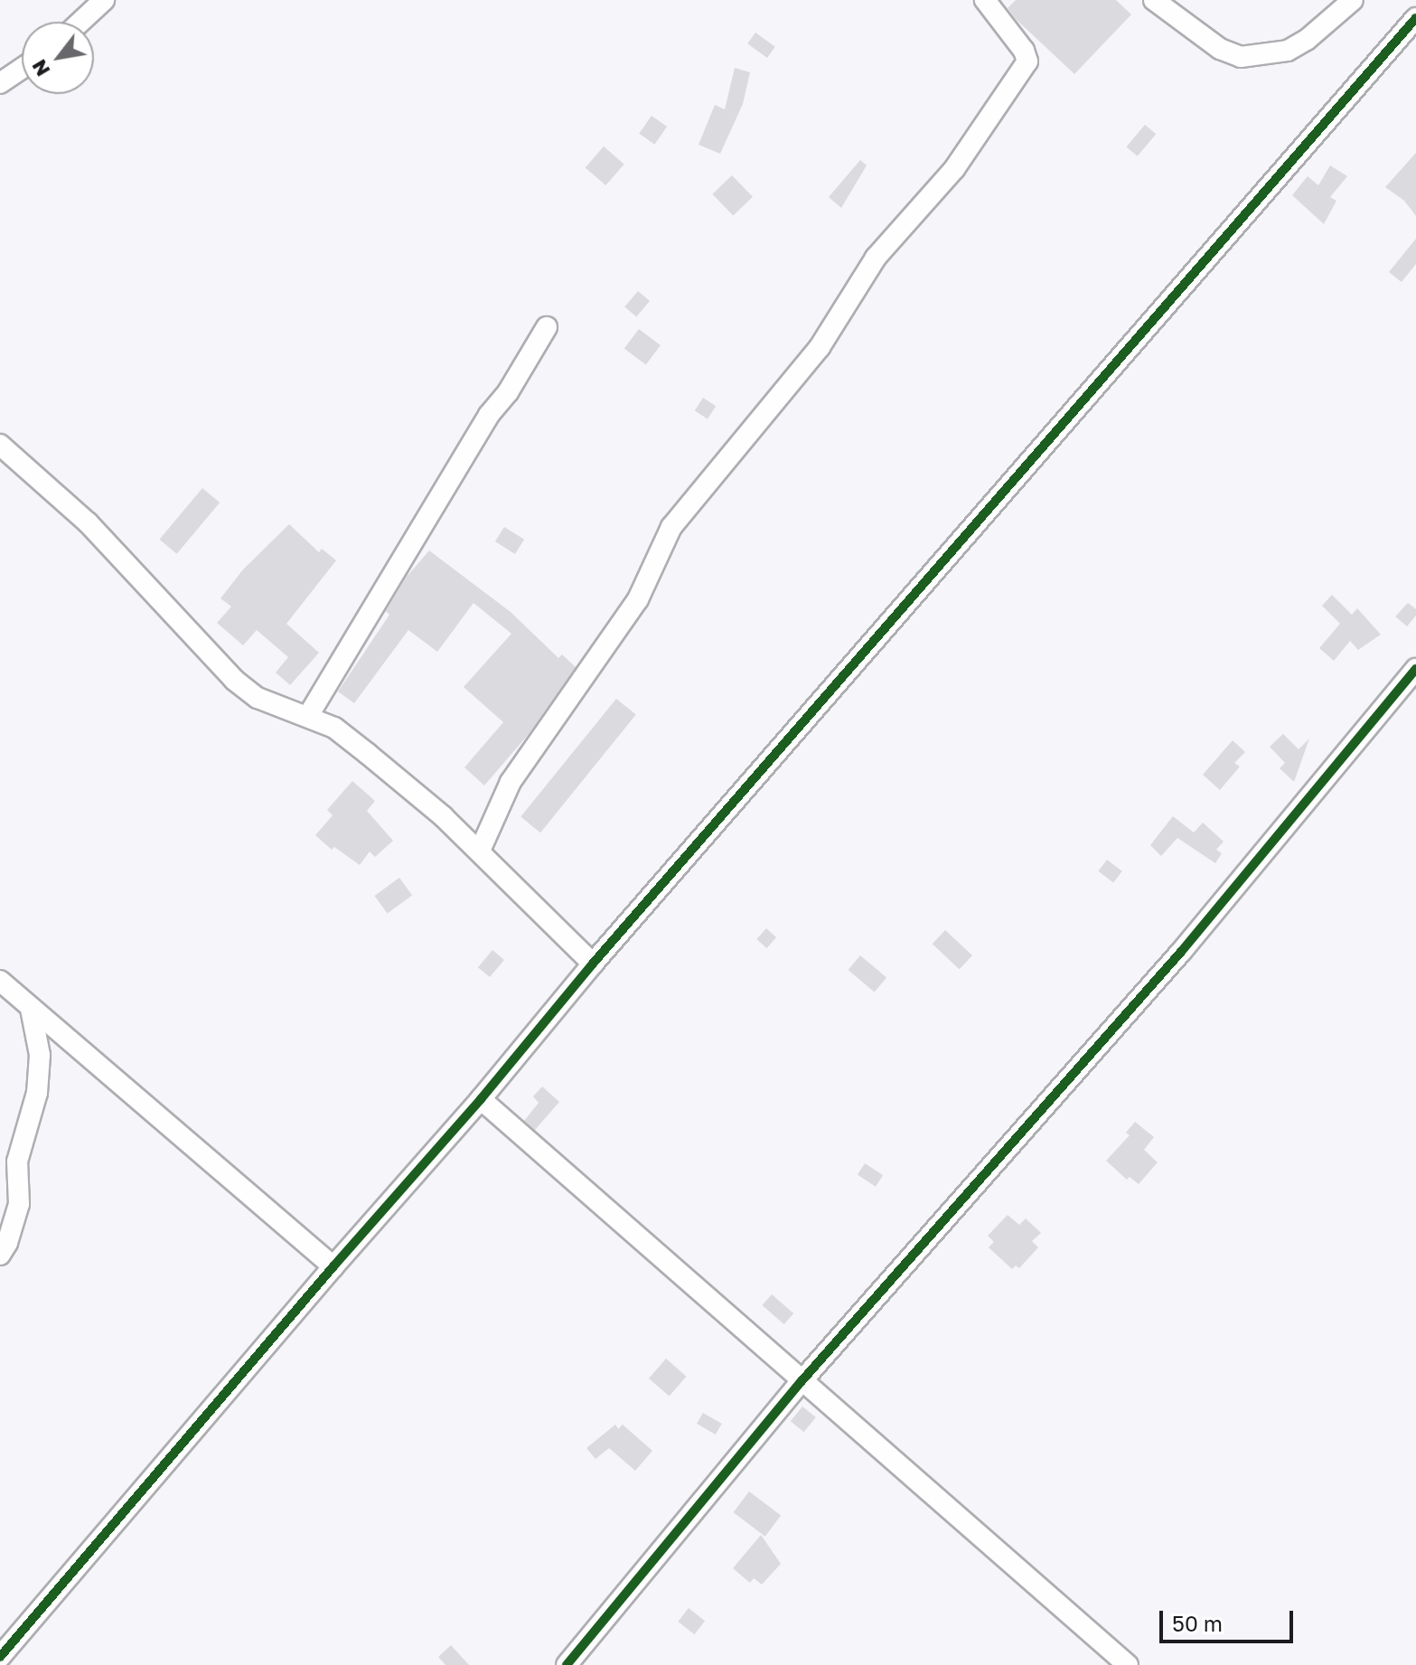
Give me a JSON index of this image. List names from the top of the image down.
{
  "scale_bar": "50 m",
  "north": "bottom left"
}
